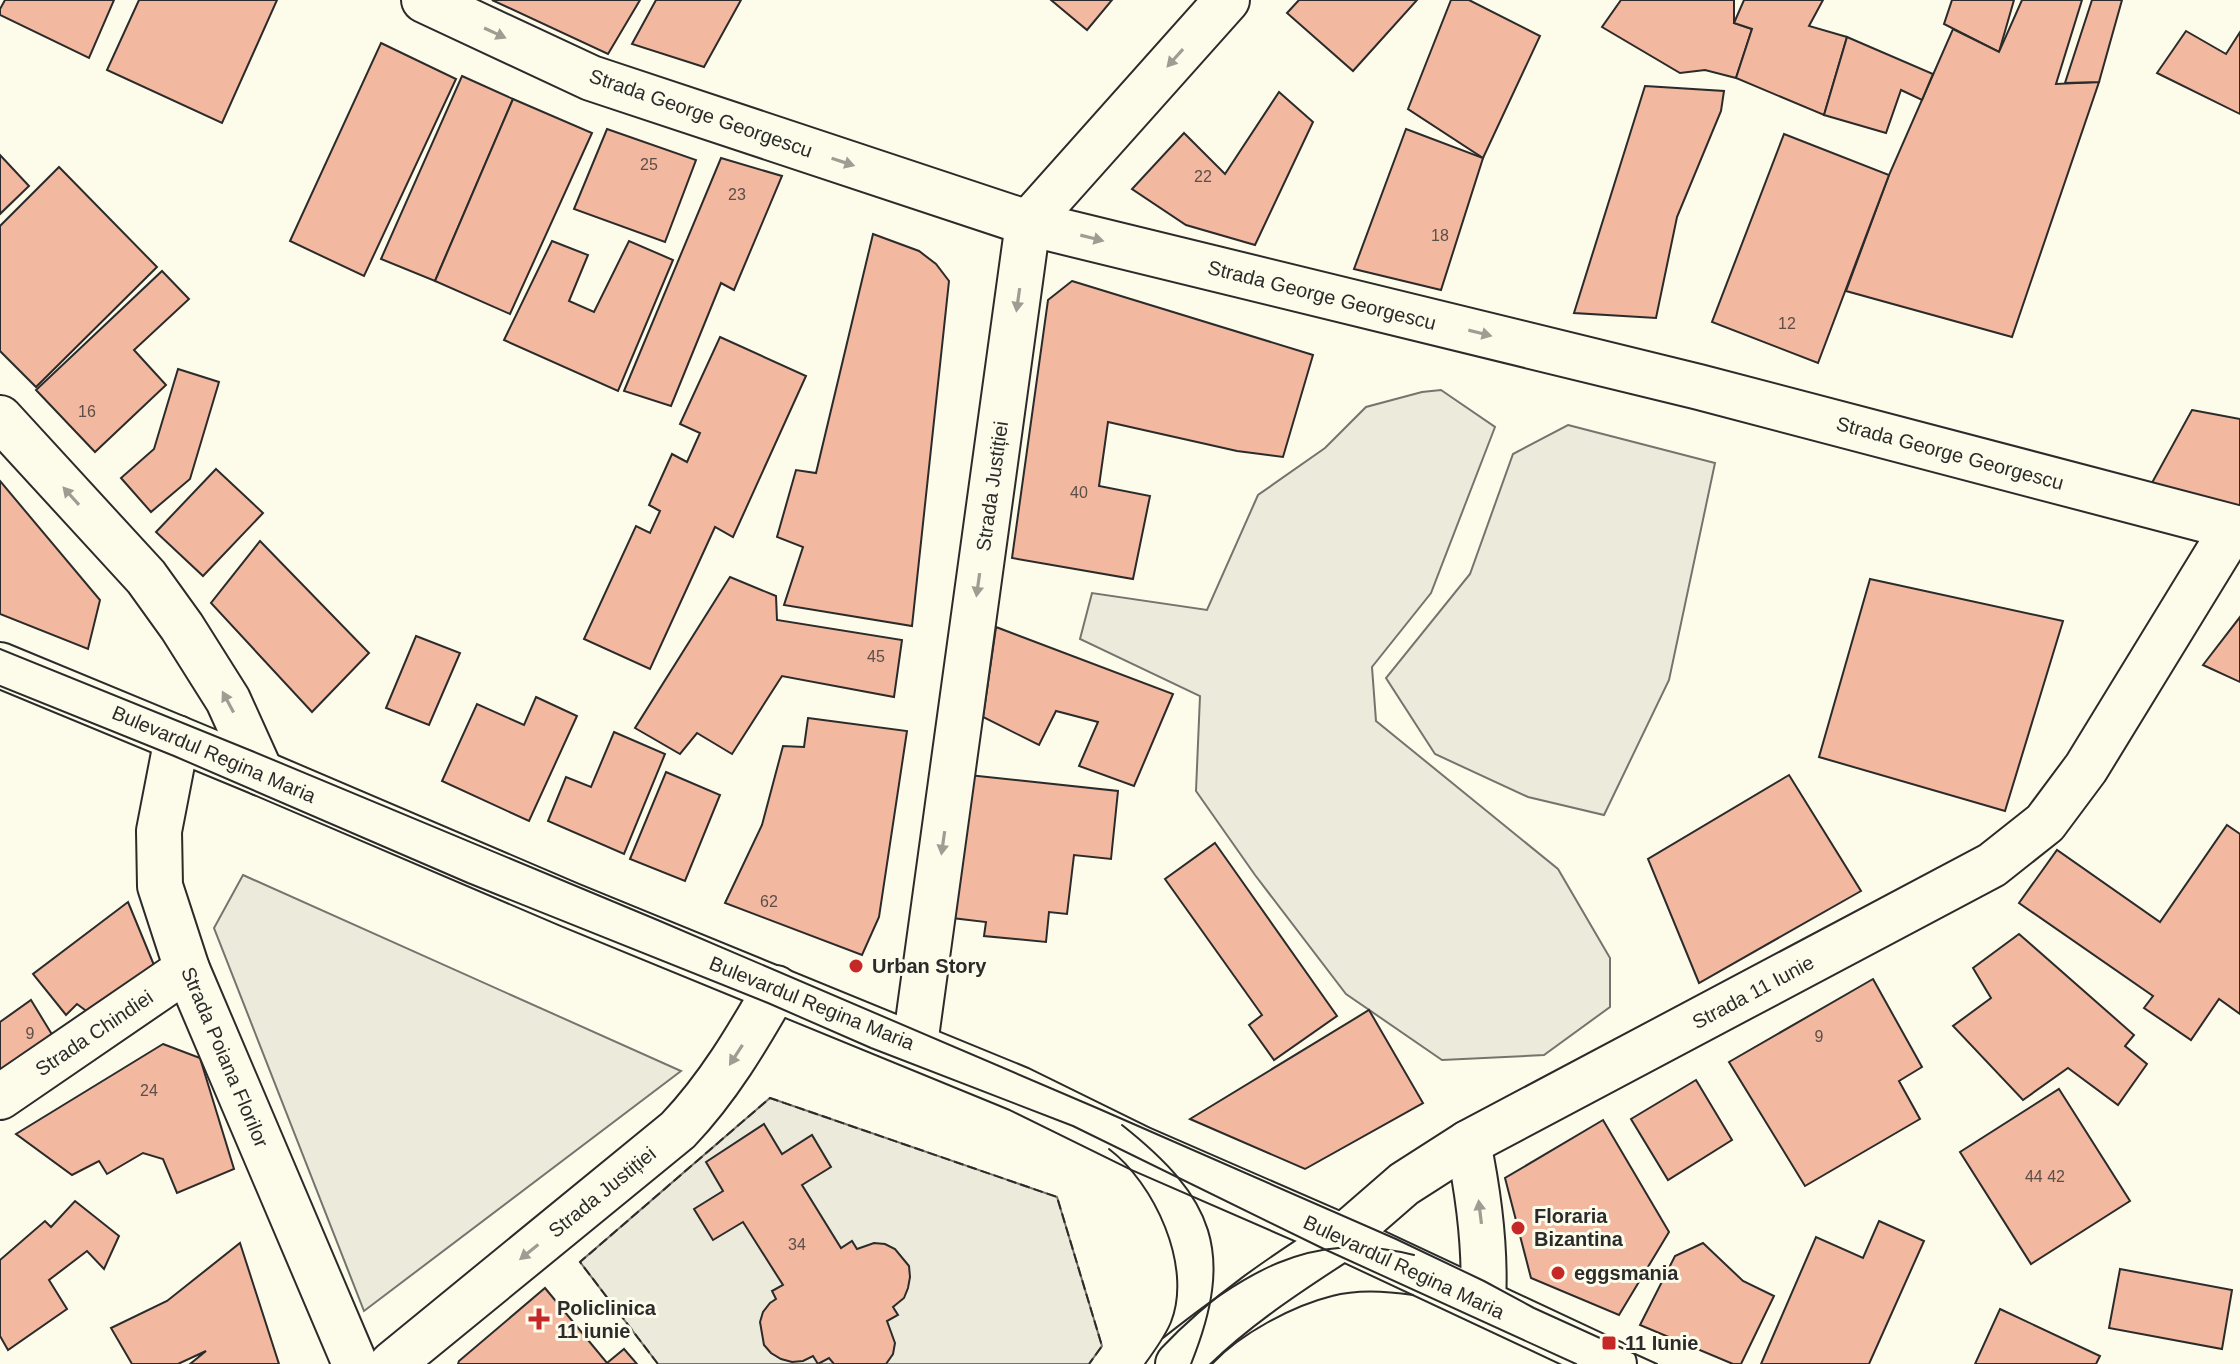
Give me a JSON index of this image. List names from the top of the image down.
{
  "streets": {
    "street": [
      "Strada George Georgescu",
      "Strada Justiției",
      "Bulevardul Regina Maria",
      "Strada 11 Iunie",
      "Strada Chindiei",
      "Strada Poiana Florilor"
    ]
  },
  "crossings": [
    ["Strada George Georgescu", "Strada Justiției"],
    ["Strada George Georgescu", "Strada 11 Iunie"],
    ["Strada Justiției", "Bulevardul Regina Maria"],
    ["Bulevardul Regina Maria", "Strada 11 Iunie"],
    ["Bulevardul Regina Maria", "Strada Poiana Florilor"],
    ["Strada Chindiei", "Strada Poiana Florilor"]
  ],
  "one_way": ["Strada George Georgescu", "Strada Justiției"],
  "places": {
    "other": ["Urban Story", "Floraria Bizantina", "eggsmania"],
    "health": ["Policlinica 11 iunie"],
    "transit": ["11 Iunie"]
  },
  "house_numbers": [
    "25",
    "22",
    "23",
    "18",
    "12",
    "16",
    "40",
    "45",
    "62",
    "9",
    "9",
    "24",
    "44 42",
    "34"
  ]
}
